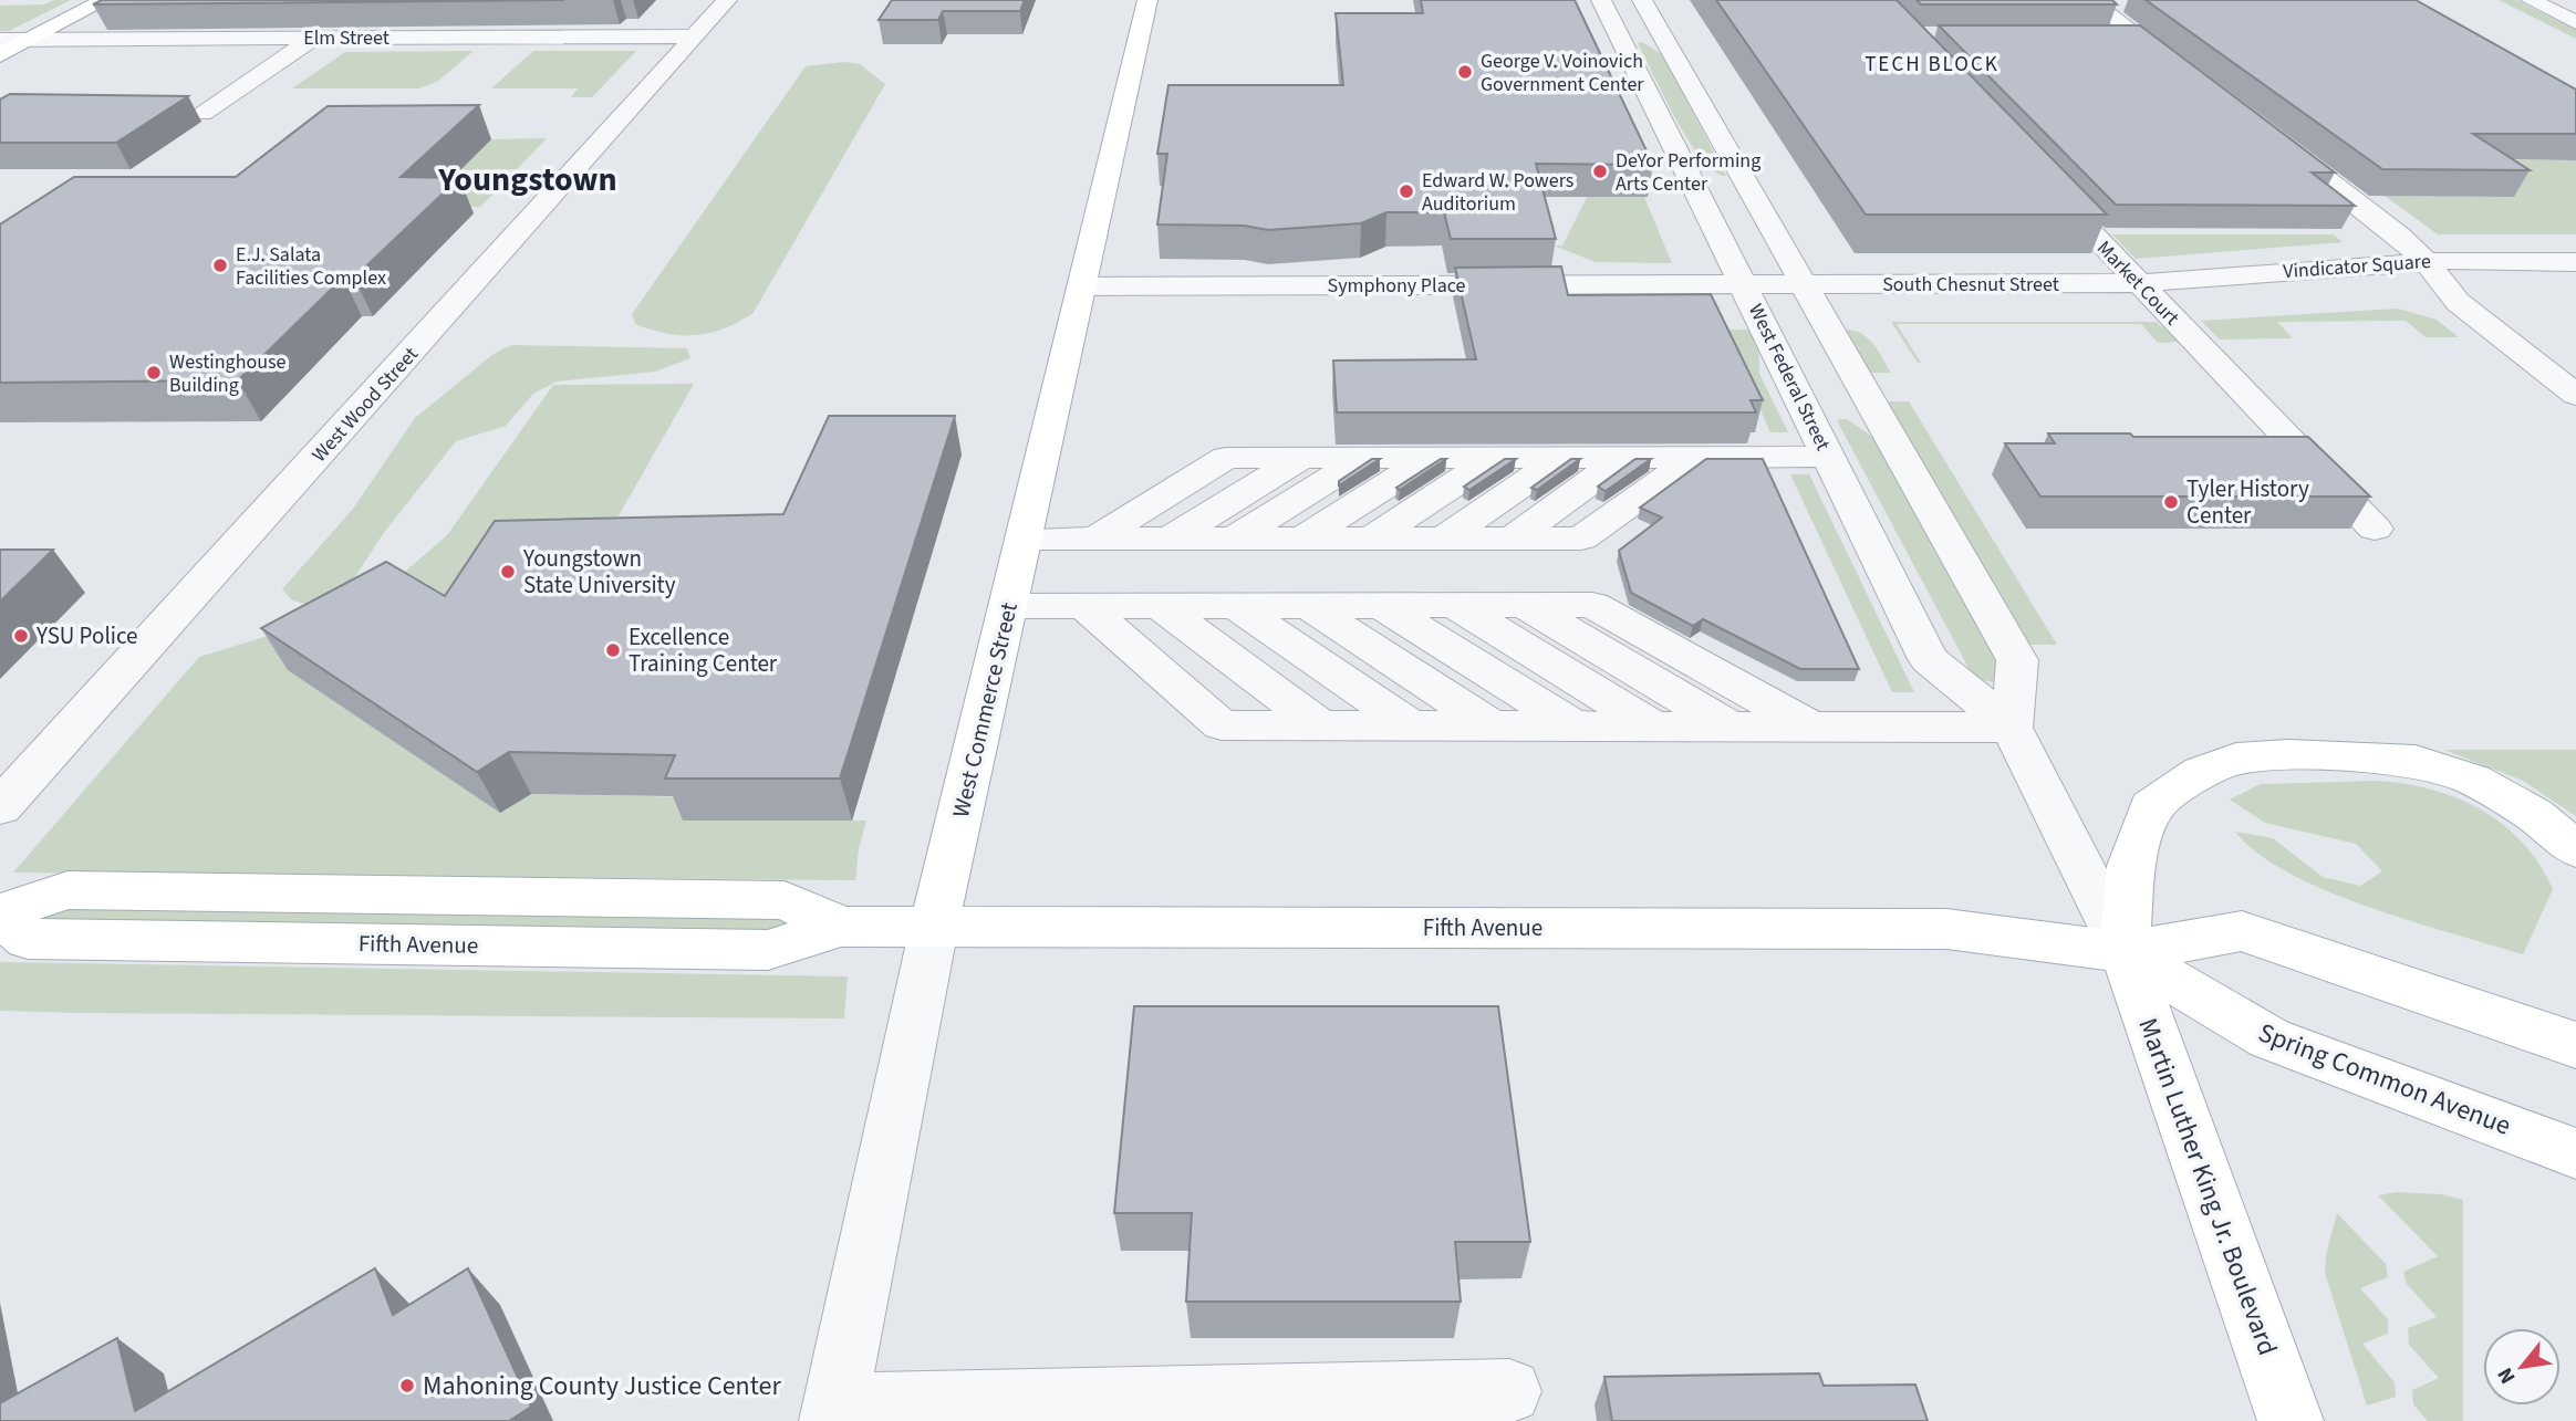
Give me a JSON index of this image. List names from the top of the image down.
{
  "streets": {
    "main road": [
      "West Commerce Street",
      "Fifth Avenue",
      "Spring Common Avenue",
      "Martin Luther King Jr. Boulevard"
    ],
    "street": [
      "Elm Street",
      "Vindicator Square",
      "Market Court",
      "South Chesnut Street",
      "Symphony Place",
      "West Federal Street",
      "West Wood Street"
    ]
  },
  "crossings": [
    ["Elm Street", "West Wood Street"],
    ["Vindicator Square", "Market Court"],
    ["Vindicator Square", "South Chesnut Street"],
    ["Market Court", "South Chesnut Street"],
    ["South Chesnut Street", "Symphony Place"],
    ["Symphony Place", "West Federal Street"],
    ["Symphony Place", "West Commerce Street"],
    ["West Federal Street", "Fifth Avenue"],
    ["West Federal Street", "Spring Common Avenue"],
    ["West Federal Street", "Martin Luther King Jr. Boulevard"],
    ["West Commerce Street", "Fifth Avenue"],
    ["Fifth Avenue", "Spring Common Avenue"],
    ["Fifth Avenue", "Martin Luther King Jr. Boulevard"],
    ["Spring Common Avenue", "Martin Luther King Jr. Boulevard"]
  ],
  "districts": ["TECH BLOCK", "Youngstown"],
  "places": [
    "George V. Voinovich Government Center",
    "DeYor Performing Arts Center",
    "Edward W. Powers Auditorium",
    "E.J. Salata Facilities Complex",
    "Westinghouse Building",
    "Tyler History Center",
    "Youngstown State University",
    "YSU Police",
    "Excellence Training Center",
    "Mahoning County Justice Center"
  ],
  "north": "bottom left"
}
